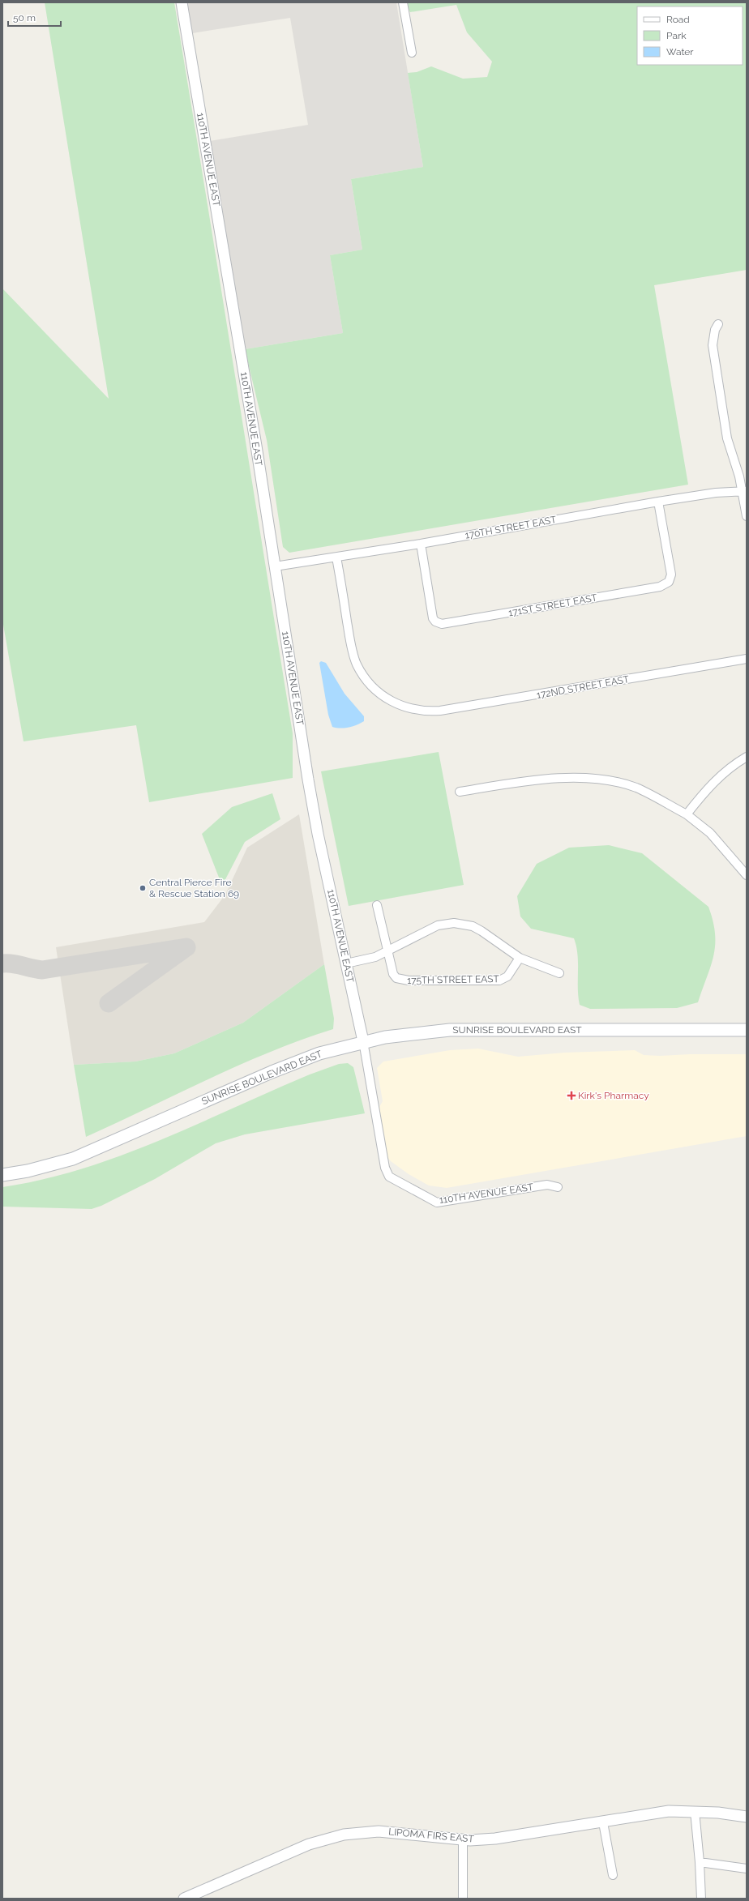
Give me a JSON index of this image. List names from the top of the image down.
{
  "streets": {
    "main road": ["SUNRISE BOULEVARD EAST"],
    "street": [
      "110TH AVENUE EAST",
      "170TH STREET EAST",
      "171ST STREET EAST",
      "172ND STREET EAST",
      "175TH STREET EAST",
      "LIPOMA FIRS EAST"
    ]
  },
  "crossings": [
    ["110TH AVENUE EAST", "170TH STREET EAST"],
    ["110TH AVENUE EAST", "SUNRISE BOULEVARD EAST"],
    ["170TH STREET EAST", "171ST STREET EAST"],
    ["170TH STREET EAST", "172ND STREET EAST"]
  ],
  "places": {
    "other": ["Central Pierce Fire & Rescue Station 69"],
    "health": ["Kirk's Pharmacy"]
  },
  "legend": ["Road", "Park", "Water"],
  "scale_bar": "50 m"
}
